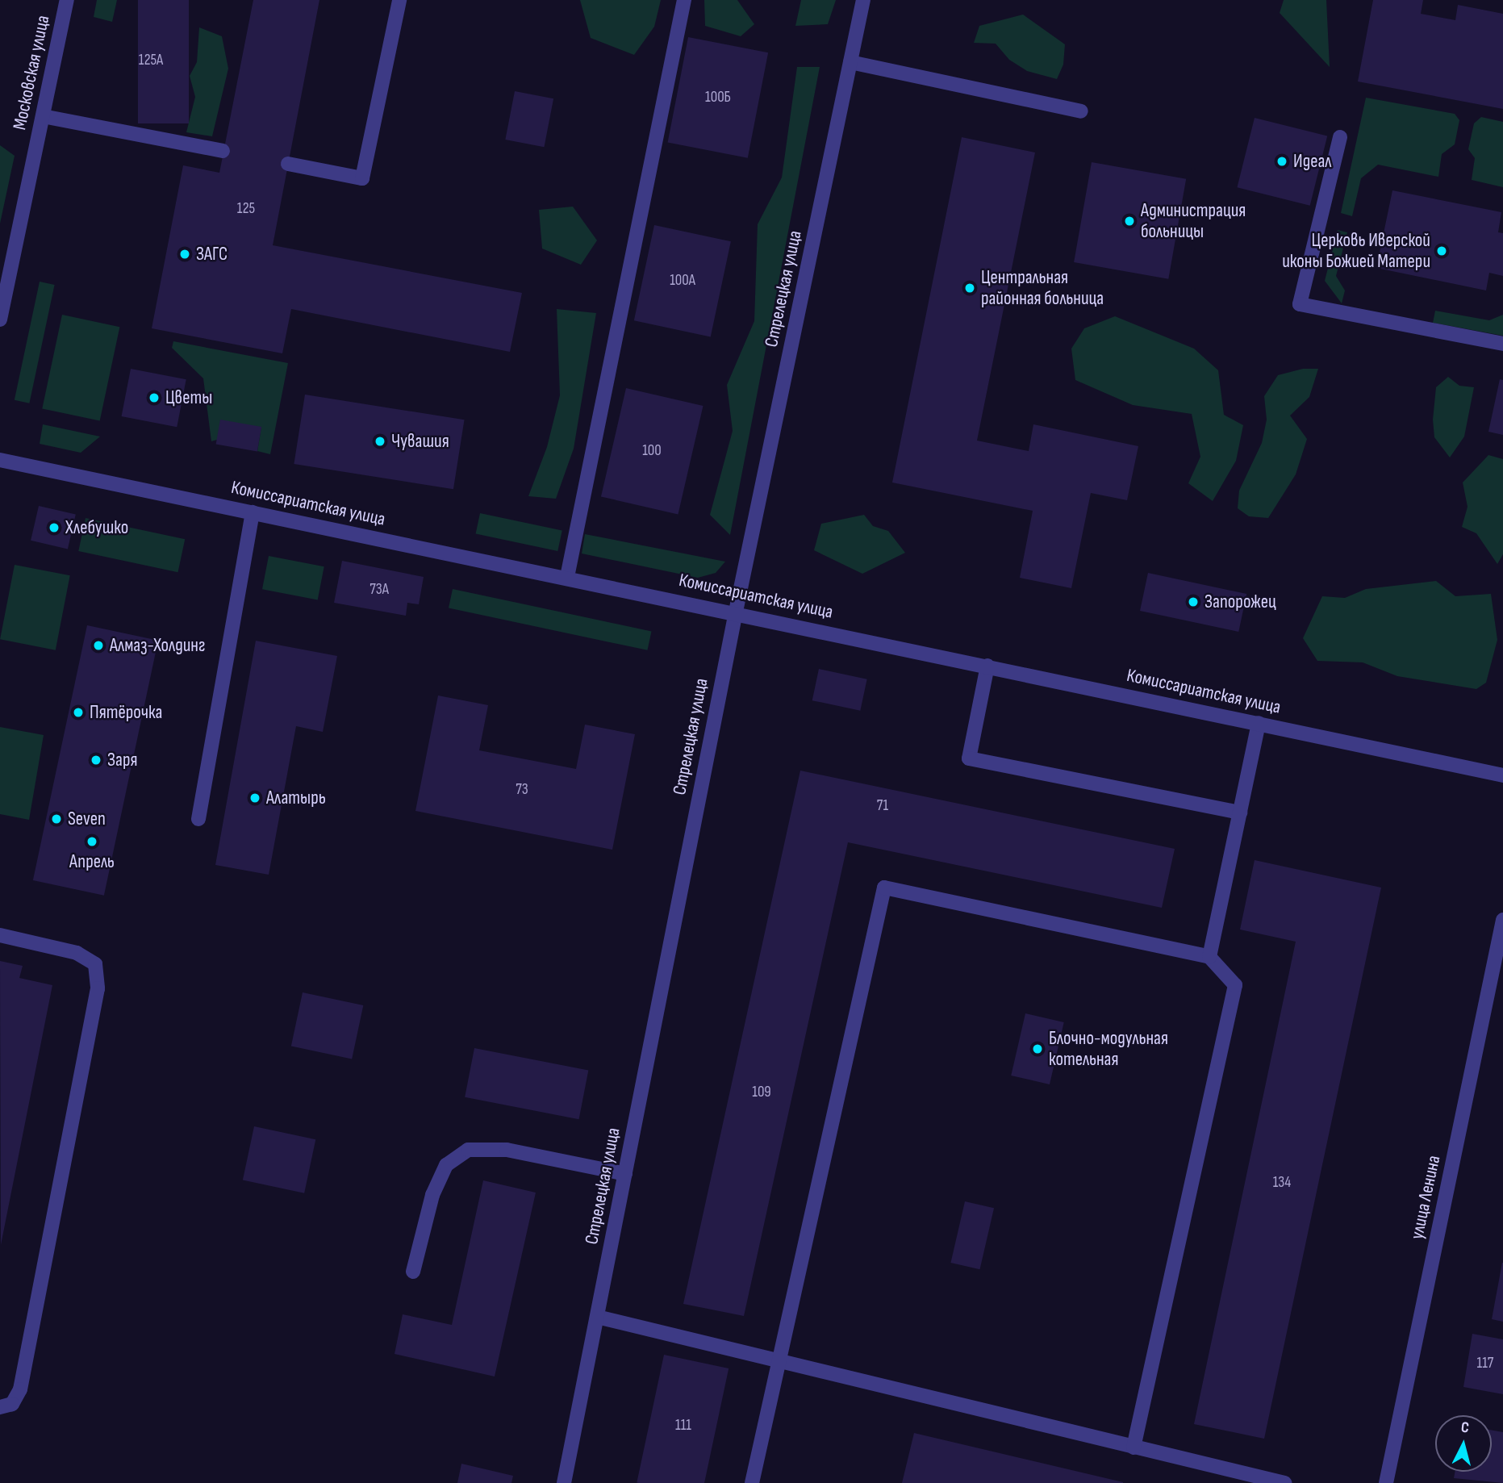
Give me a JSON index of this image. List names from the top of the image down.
{
  "streets": {
    "street": [
      "Московская улица",
      "Стрелецкая улица",
      "Комиссариатская улица",
      "улица Ленина"
    ]
  },
  "crossings": [
    ["Стрелецкая улица", "Комиссариатская улица"]
  ],
  "places": [
    "Идеал",
    "Администрация больницы",
    "Церковь Иверской иконы Божией Матери",
    "ЗАГС",
    "Центральная районная больница",
    "Цветы",
    "Чувашия",
    "Хлебушко",
    "Запорожец",
    "Алмаз-Холдинг",
    "Пятёрочка",
    "Заря",
    "Алатырь",
    "Seven",
    "Апрель",
    "Блочно-модульная котельная"
  ],
  "house_numbers": [
    "125А",
    "100Б",
    "125",
    "100А",
    "100",
    "73А",
    "73",
    "71",
    "109",
    "134",
    "117",
    "111"
  ],
  "north": "top"
}
